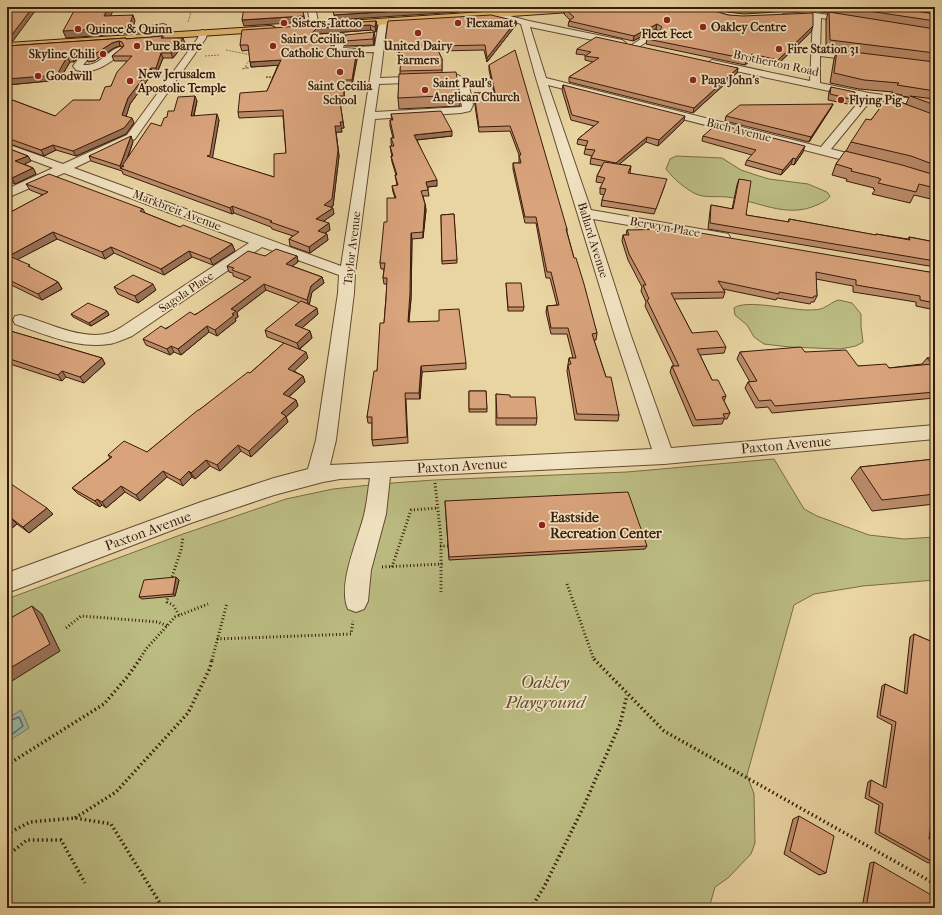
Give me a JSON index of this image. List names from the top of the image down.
{
  "streets": {
    "street": [
      "Brotherton Road",
      "Bach Avenue",
      "Markbreit Avenue",
      "Berwyn Place",
      "Ballard Avenue",
      "Taylor Avenue",
      "Sagola Place",
      "Paxton Avenue"
    ]
  },
  "crossings": [
    ["Bach Avenue", "Ballard Avenue"],
    ["Markbreit Avenue", "Taylor Avenue"],
    ["Markbreit Avenue", "Sagola Place"],
    ["Berwyn Place", "Ballard Avenue"],
    ["Ballard Avenue", "Paxton Avenue"],
    ["Taylor Avenue", "Paxton Avenue"]
  ],
  "parks": ["Oakley Playground"],
  "places": [
    "Fleet Feet",
    "Sisters Tattoo",
    "Flexamat",
    "Oakley Centre",
    "Quince & Quinn",
    "United Dairy Farmers",
    "Pure Barre",
    "Saint Cecilia Catholic Church",
    "Fire Station 31",
    "Skyline Chili",
    "Saint Cecilia School",
    "Goodwill",
    "Papa John's",
    "New Jerusalem Apostolic Temple",
    "Saint Paul's Anglican Church",
    "Flying Pig",
    "Eastside Recreation Center"
  ]
}
